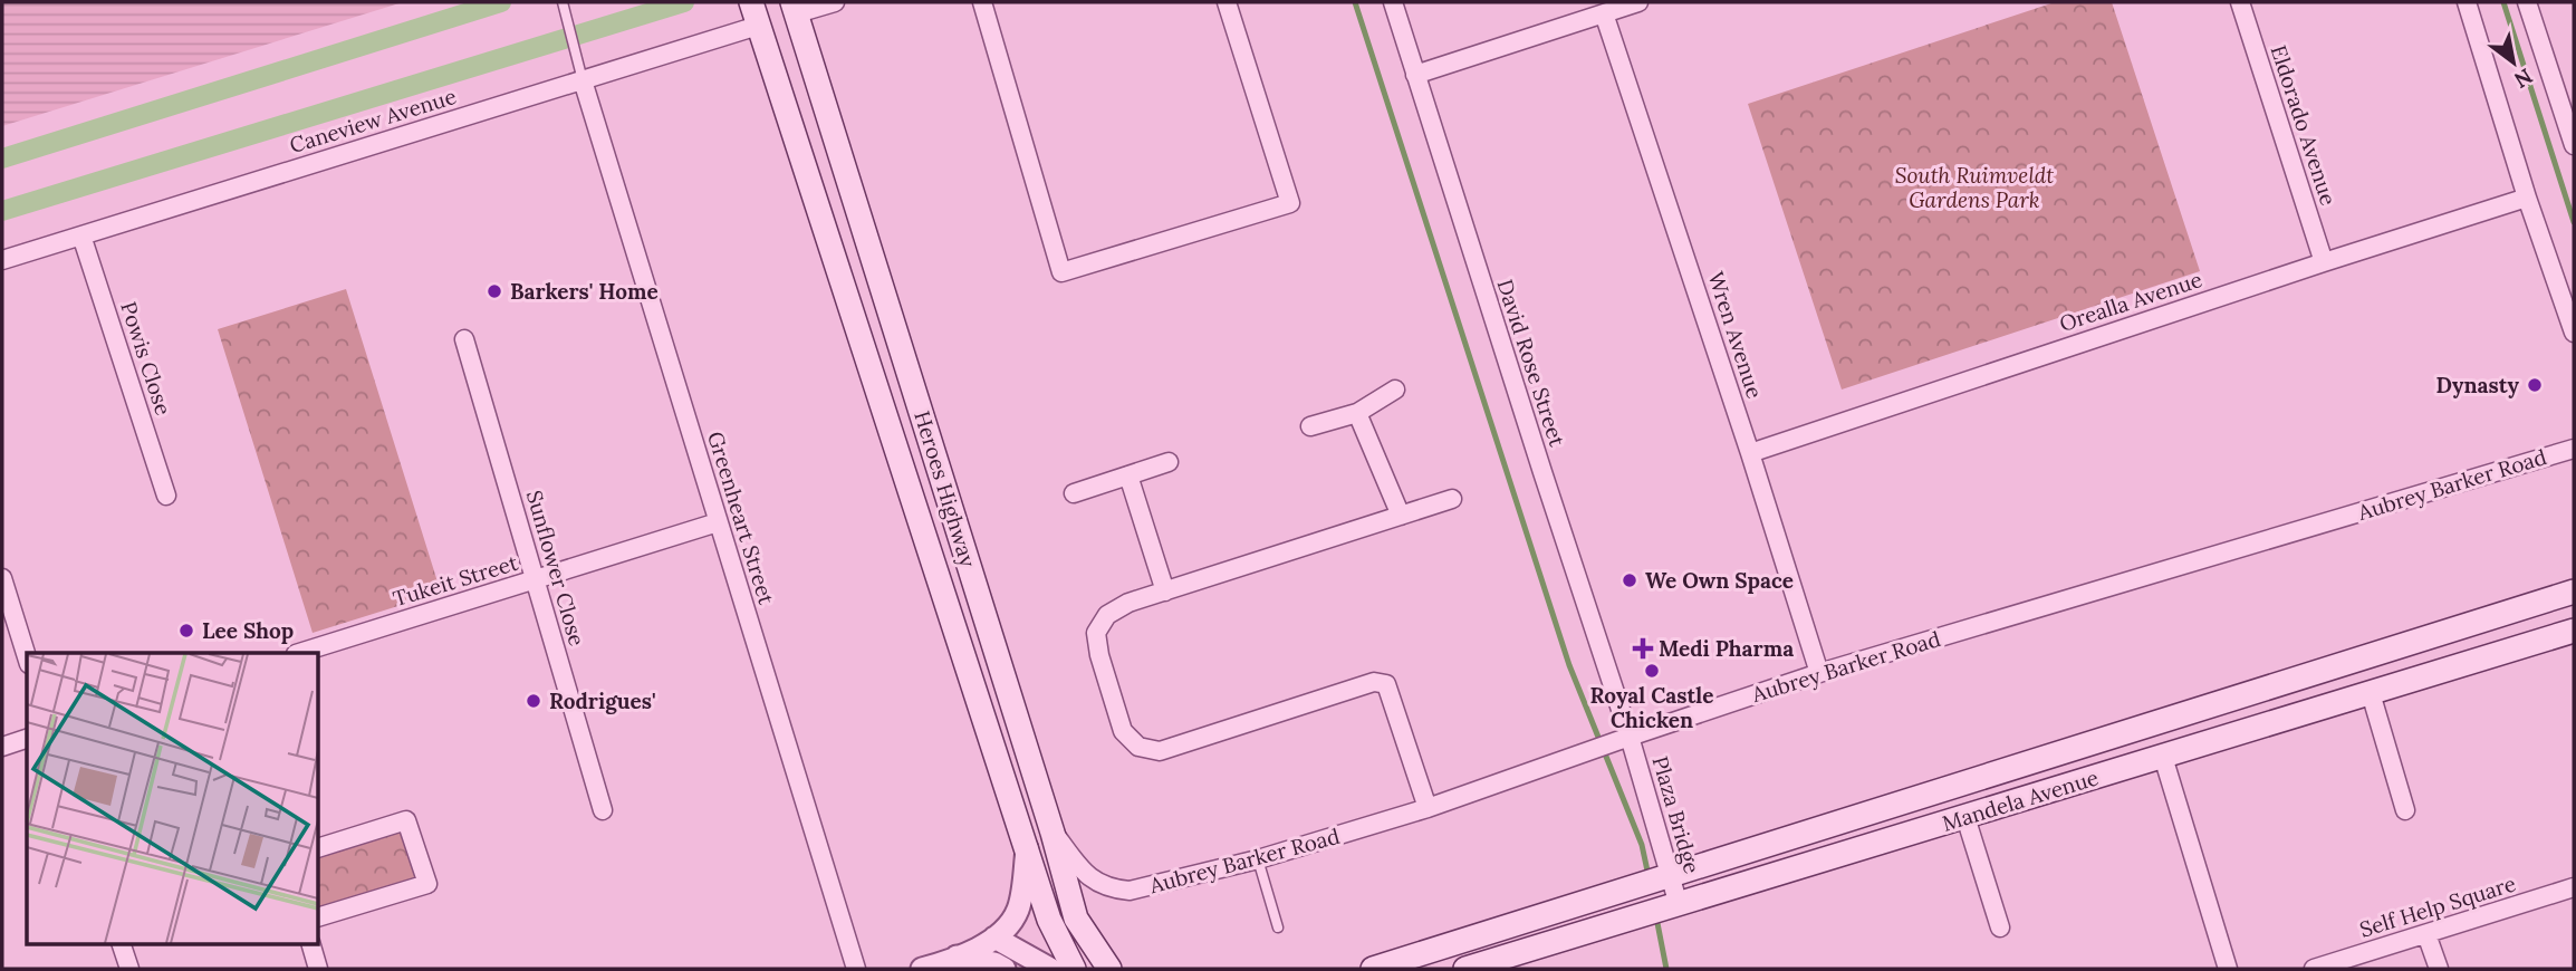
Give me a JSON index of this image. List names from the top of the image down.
{
  "streets": {
    "main road": ["Heroes Highway", "Mandela Avenue"],
    "street": [
      "Caneview Avenue",
      "Eldorado Avenue",
      "Orealla Avenue",
      "Wren Avenue",
      "Powis Close",
      "David Rose Street",
      "Aubrey Barker Road",
      "Greenheart Street",
      "Sunflower Close",
      "Tukeit Street",
      "Plaza Bridge",
      "Self Help Square"
    ]
  },
  "crossings": [
    ["Caneview Avenue", "Powis Close"],
    ["Caneview Avenue", "Heroes Highway"],
    ["Caneview Avenue", "Greenheart Street"],
    ["Eldorado Avenue", "Orealla Avenue"],
    ["Orealla Avenue", "Wren Avenue"],
    ["Wren Avenue", "Aubrey Barker Road"],
    ["David Rose Street", "Aubrey Barker Road"],
    ["David Rose Street", "Plaza Bridge"],
    ["Aubrey Barker Road", "Heroes Highway"],
    ["Aubrey Barker Road", "Plaza Bridge"],
    ["Greenheart Street", "Tukeit Street"],
    ["Sunflower Close", "Tukeit Street"],
    ["Mandela Avenue", "Plaza Bridge"]
  ],
  "parks": ["South Ruimveldt Gardens Park"],
  "places": {
    "other": [
      "Barkers' Home",
      "Dynasty",
      "We Own Space",
      "Lee Shop",
      "Royal Castle Chicken",
      "Rodrigues'"
    ],
    "health": ["Medi Pharma"]
  },
  "north": "bottom right"
}
